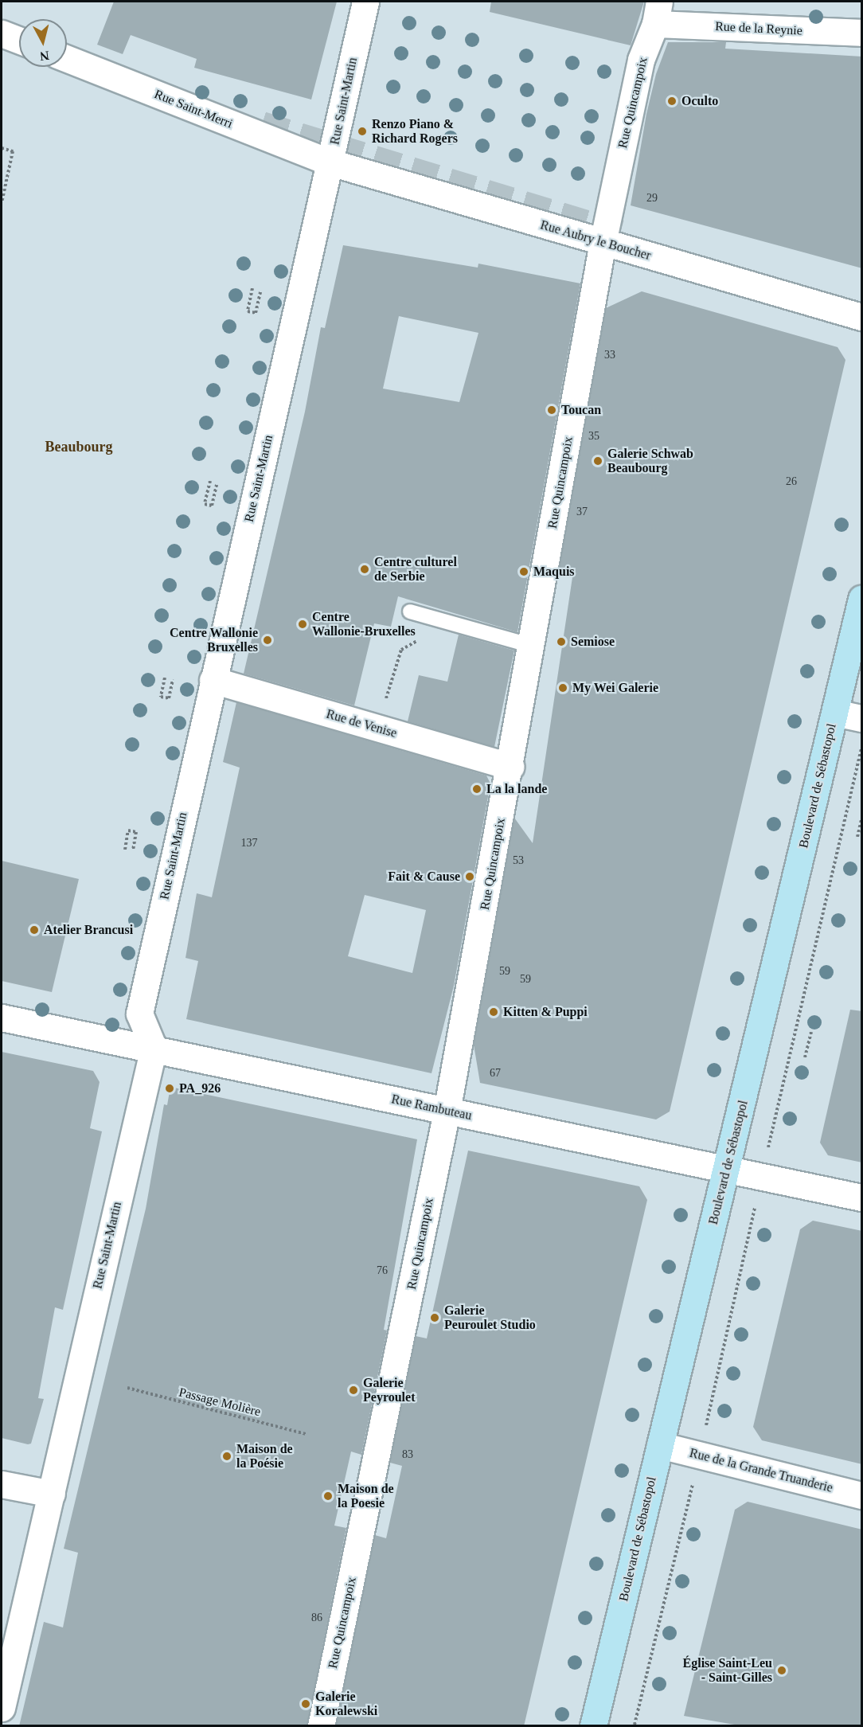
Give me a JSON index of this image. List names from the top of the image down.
{
  "streets": {
    "main road": ["Boulevard de Sébastopol"],
    "street": [
      "Rue de la Reynie",
      "Rue Saint-Martin",
      "Rue Quincampoix",
      "Rue Saint-Merri",
      "Rue Aubry le Boucher",
      "Rue de Venise",
      "Rue Rambuteau",
      "Rue de la Grande Truanderie"
    ],
    "path": ["Passage Molière"]
  },
  "crossings": [
    ["Rue de la Reynie", "Rue Quincampoix"],
    ["Rue Saint-Martin", "Rue Saint-Merri"],
    ["Rue Saint-Martin", "Rue Aubry le Boucher"],
    ["Rue Saint-Martin", "Rue de Venise"],
    ["Rue Saint-Martin", "Rue Rambuteau"],
    ["Rue Quincampoix", "Rue Aubry le Boucher"],
    ["Rue Quincampoix", "Rue de Venise"],
    ["Rue Quincampoix", "Rue Rambuteau"],
    ["Rue Saint-Merri", "Rue Aubry le Boucher"],
    ["Boulevard de Sébastopol", "Rue Rambuteau"],
    ["Boulevard de Sébastopol", "Rue de la Grande Truanderie"]
  ],
  "districts": ["Beaubourg"],
  "places": [
    "Oculto",
    "Renzo Piano & Richard Rogers",
    "Toucan",
    "Galerie Schwab Beaubourg",
    "Centre culturel de Serbie",
    "Maquis",
    "Centre Wallonie-Bruxelles",
    "Centre Wallonie Bruxelles",
    "Semiose",
    "My Wei Galerie",
    "La la lande",
    "Fait & Cause",
    "Atelier Brancusi",
    "Kitten & Puppi",
    "PA_926",
    "Galerie Peuroulet Studio",
    "Galerie Peyroulet",
    "Maison de la Poésie",
    "Maison de la Poesie",
    "Église Saint-Leu - Saint-Gilles",
    "Galerie Koralewski"
  ],
  "house_numbers": [
    "29",
    "33",
    "35",
    "26",
    "37",
    "137",
    "53",
    "59",
    "59",
    "67",
    "76",
    "83",
    "86"
  ],
  "north": "bottom"
}
